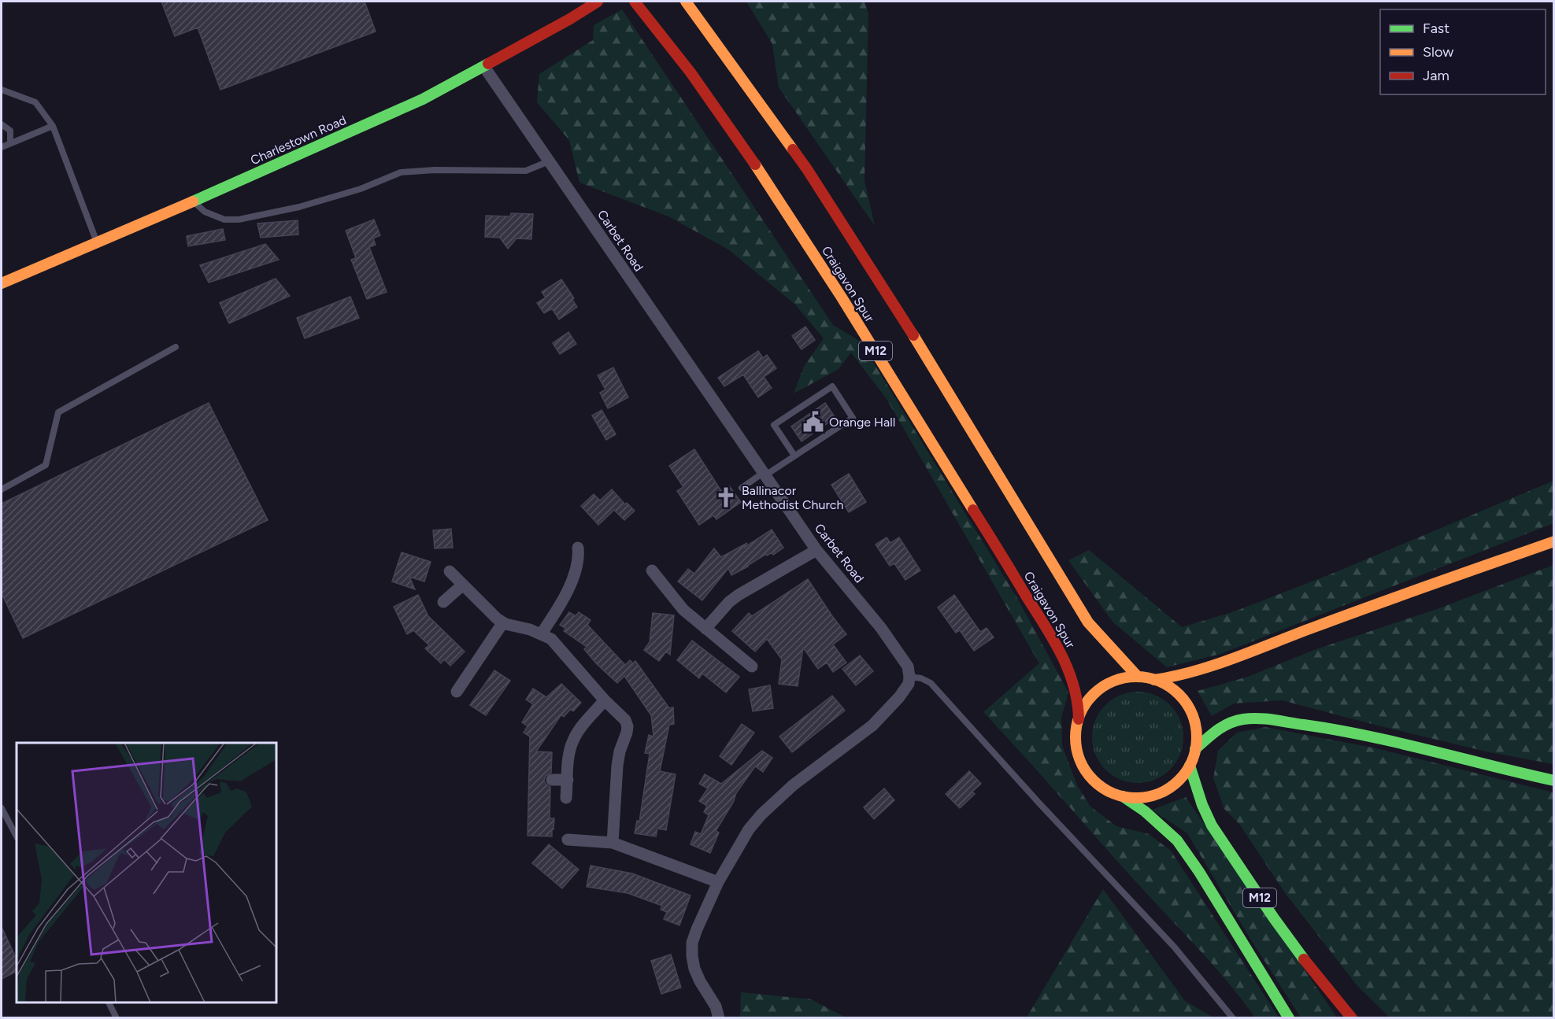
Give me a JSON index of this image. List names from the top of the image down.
{
  "streets": {
    "main road": ["Charlestown Road", "Craigavon Spur", "M12"],
    "street": ["Carbet Road"]
  },
  "crossings": [
    ["Charlestown Road", "Carbet Road"],
    ["Craigavon Spur", "M12"]
  ],
  "places": {
    "public building": ["Orange Hall"],
    "church": ["Ballinacor Methodist Church"]
  },
  "legend": ["Fast", "Slow", "Jam"]
}
